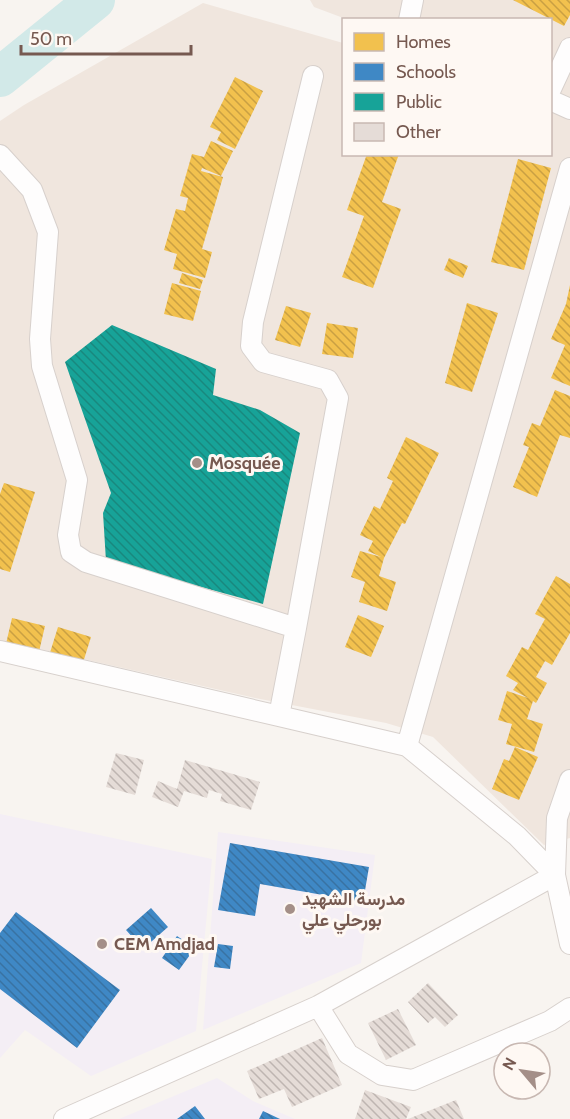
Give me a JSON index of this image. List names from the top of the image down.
{
  "places": ["Mosquée", "مدرسة الشهيد بورحلي علي", "CEM Amdjad"],
  "legend": [
    "Homes",
    "Schools",
    "Public",
    "Other"
  ],
  "scale_bar": "50 m",
  "north": "top left"
}
